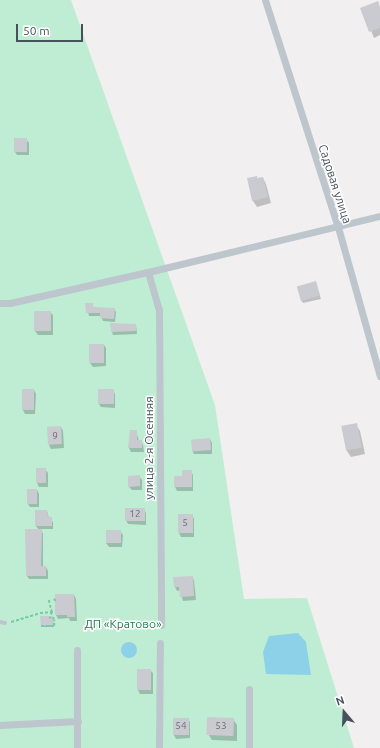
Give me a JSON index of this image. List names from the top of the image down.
{
  "streets": {
    "street": ["Садовая улица", "улица 2-я Осенняя"]
  },
  "parks": ["ДП «Кратово»"],
  "house_numbers": [
    "9",
    "12",
    "5",
    "54",
    "53"
  ],
  "scale_bar": "50 m",
  "north": "top"
}
